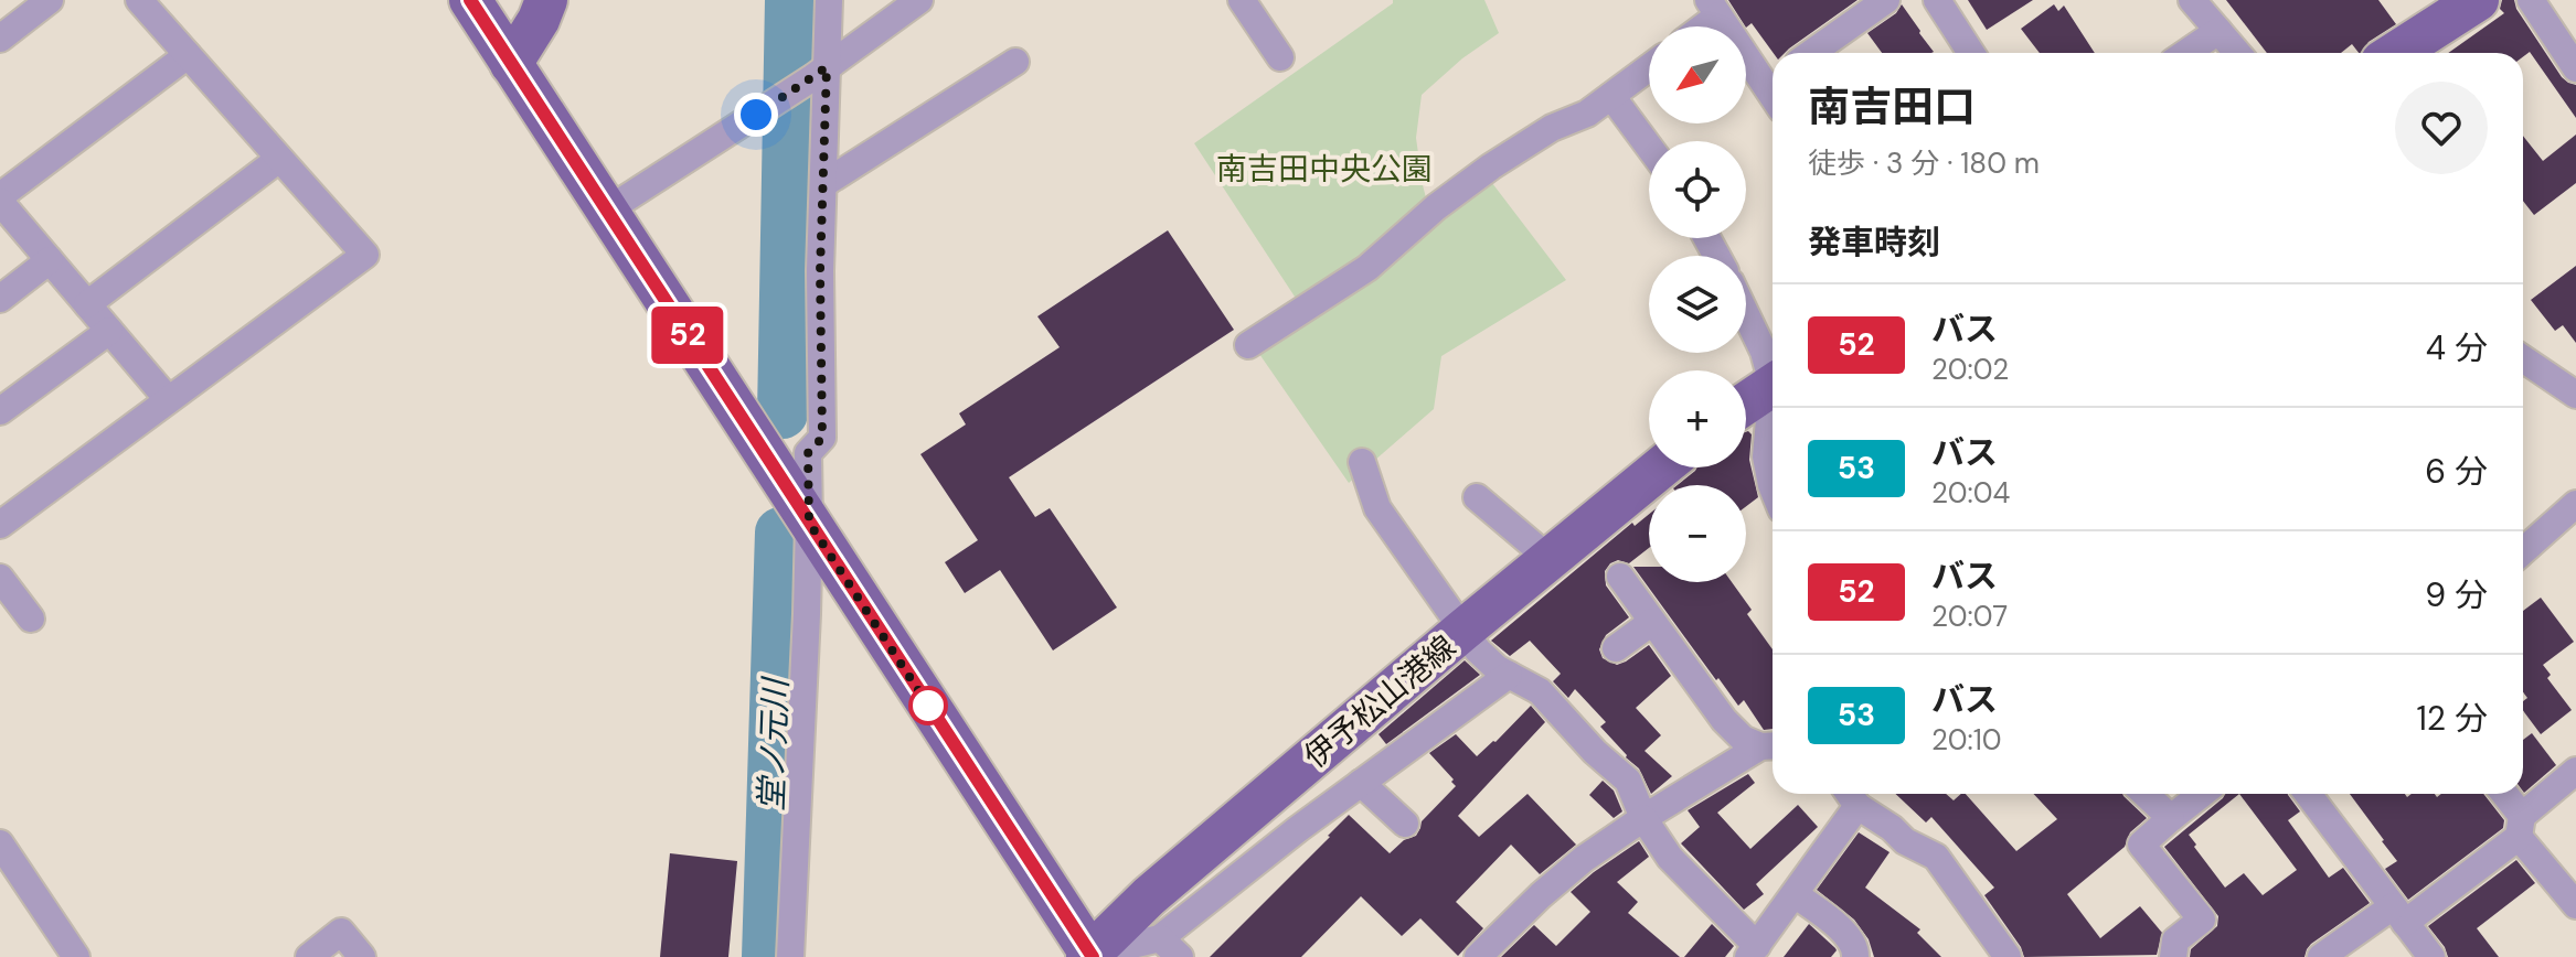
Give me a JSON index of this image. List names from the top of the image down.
{
  "streets": {
    "main road": ["伊予松山港線"]
  },
  "water": ["堂ノ元川"],
  "parks": ["南吉田中央公園"],
  "lines": ["bus line 52"],
  "north": "bottom left",
  "page": {
    "on_map": "52",
    "map_buttons": ["+", "−"],
    "heading": [
      ["南吉田口", "徒歩 · 3 分 · 180 m"],
      "発車時刻"
    ],
    "list": [
      {
        "mark": "52",
        "name": "バス",
        "note": "20:02",
        "value": "4 分"
      },
      {
        "mark": "53",
        "name": "バス",
        "note": "20:04",
        "value": "6 分"
      },
      {
        "mark": "52",
        "name": "バス",
        "note": "20:07",
        "value": "9 分"
      },
      {
        "mark": "53",
        "name": "バス",
        "note": "20:10",
        "value": "12 分"
      }
    ]
  }
}
